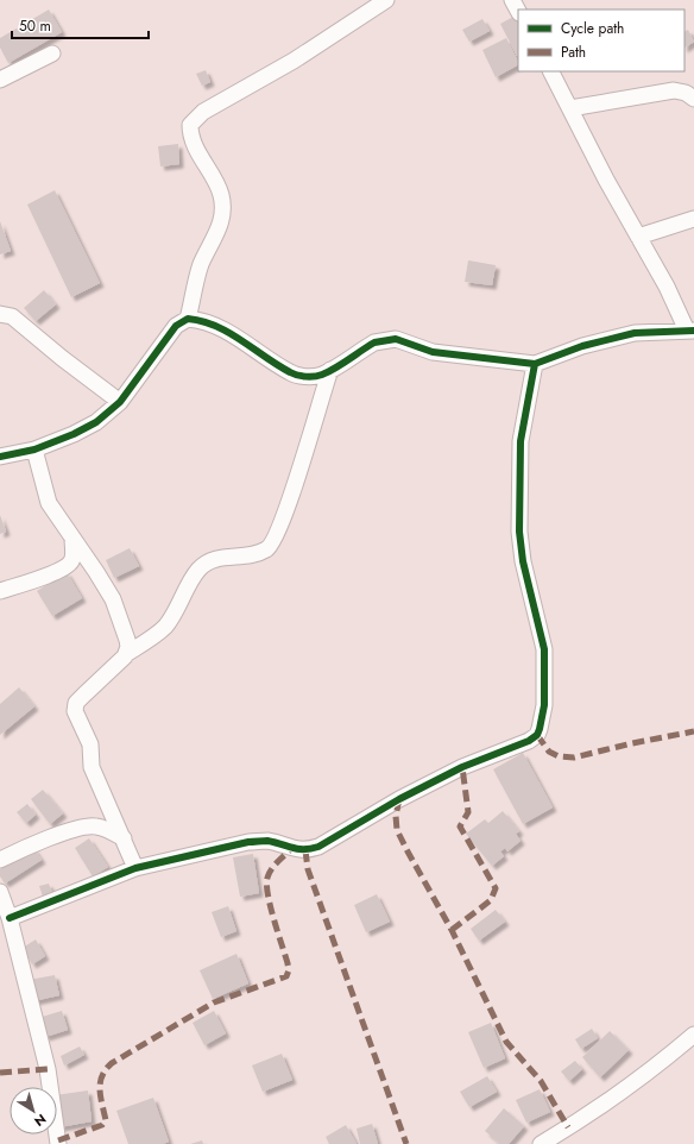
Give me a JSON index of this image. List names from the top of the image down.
{
  "legend": ["Cycle path", "Path"],
  "scale_bar": "50 m",
  "north": "bottom right"
}
